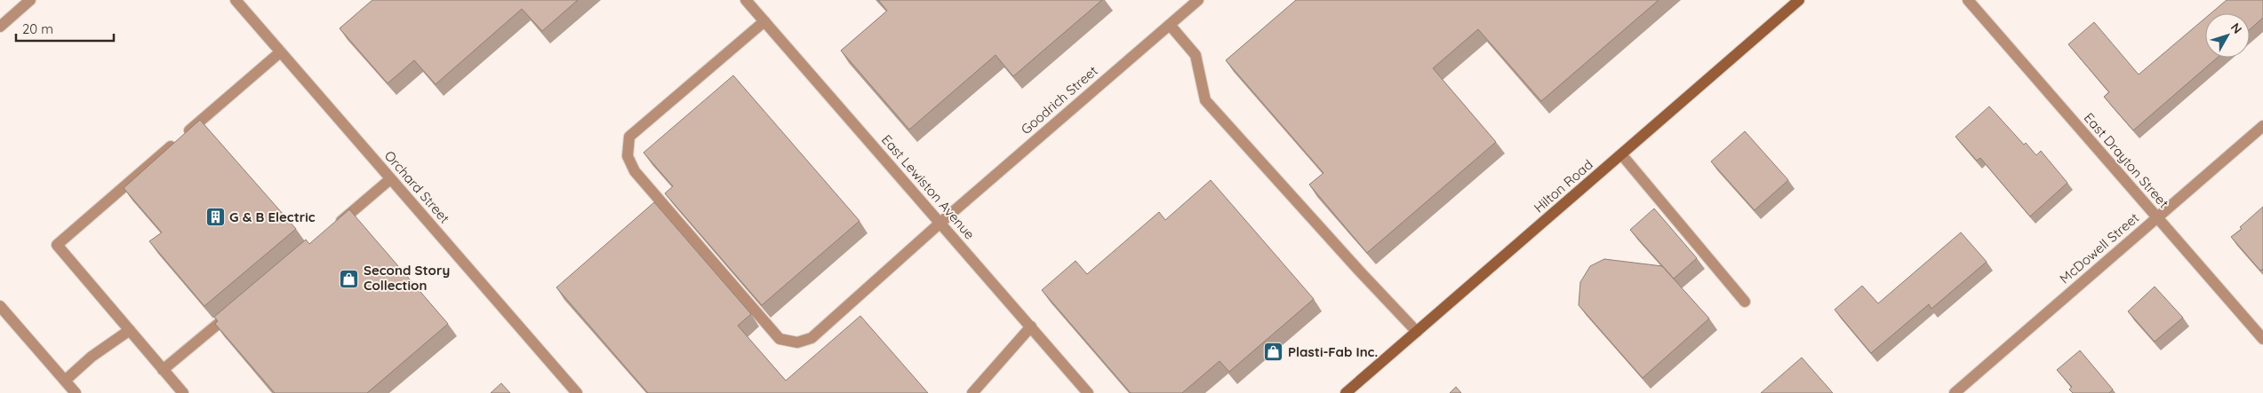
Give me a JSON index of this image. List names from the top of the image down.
{
  "streets": {
    "street": [
      "Goodrich Street",
      "East Drayton Street",
      "Hilton Road",
      "Orchard Street",
      "East Lewiston Avenue",
      "McDowell Street"
    ]
  },
  "crossings": [
    ["Goodrich Street", "East Lewiston Avenue"],
    ["East Drayton Street", "McDowell Street"]
  ],
  "places": {
    "building": ["G & B Electric"],
    "shop": ["Second Story Collection", "Plasti-Fab Inc."]
  },
  "scale_bar": "20 m",
  "north": "top right"
}
